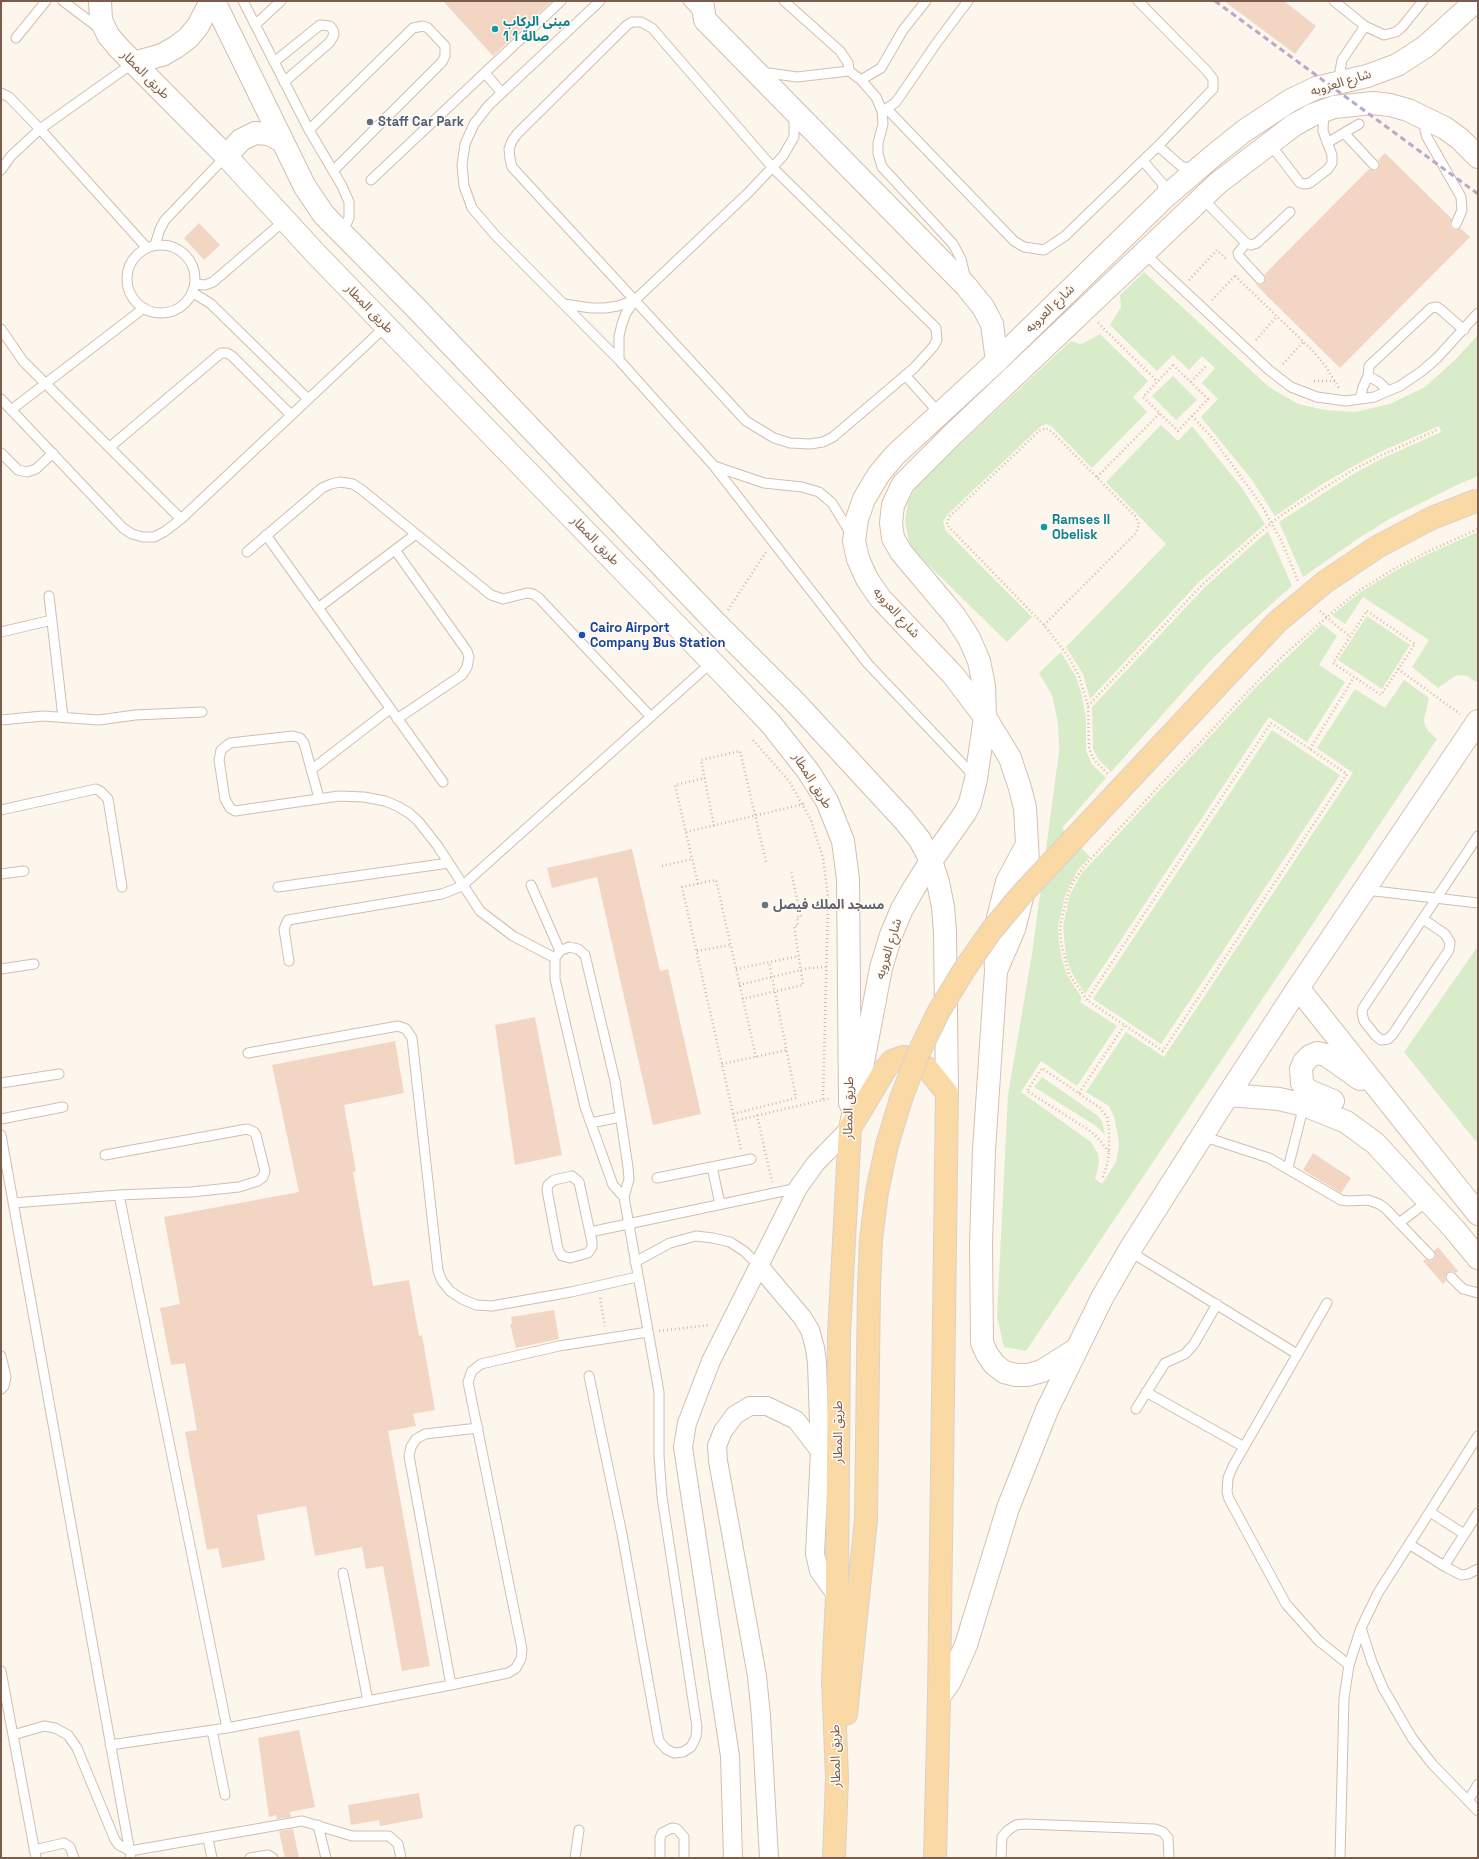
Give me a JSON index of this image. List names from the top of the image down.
{
  "streets": {
    "main road": ["طريق المطار", "شارع العروبه"]
  },
  "crossings": [
    ["طريق المطار", "شارع العروبه"]
  ],
  "places": [
    "مبنى الركاب 1 صالة 1",
    "Staff Car Park",
    "Ramses II Obelisk",
    "Cairo Airport Company Bus Station",
    "مسجد الملك فيصل"
  ]
}
